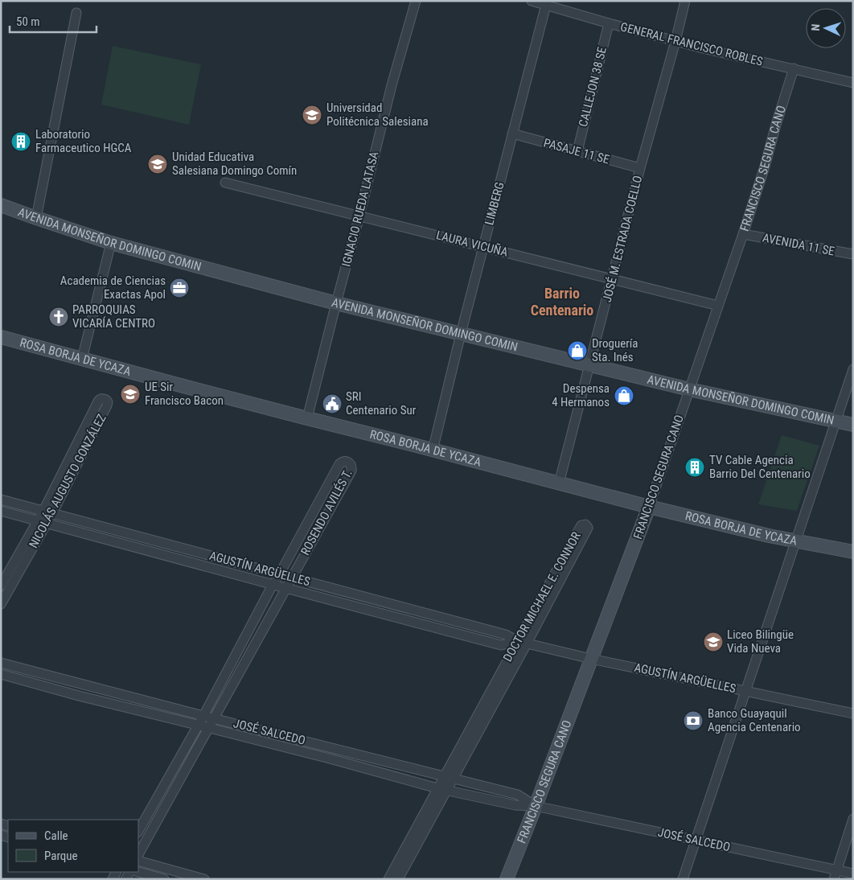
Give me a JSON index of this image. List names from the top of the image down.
{
  "streets": {
    "main road": ["FRANCISCO SEGURA CANO", "AVENIDA MONSEÑOR DOMINGO COMIN", "ROSA BORJA DE YCAZA"],
    "street": [
      "GENERAL FRANCISCO ROBLES",
      "CALLEJON 38 SE",
      "PASAJE 11 SE",
      "LIMBERG",
      "IGNACIO RUEDA LATASA",
      "JOSÉ M. ESTRADA COELLO",
      "LAURA VICUÑA",
      "AVENIDA 11 SE",
      "NICOLÁS AUGUSTO GONZÁLEZ",
      "ROSENDO AVILÉS T.",
      "AGUSTÍN ARGÜELLES",
      "DOCTOR MICHAEL E. CONNOR",
      "JOSÉ SALCEDO"
    ]
  },
  "crossings": [
    ["GENERAL FRANCISCO ROBLES", "CALLEJON 38 SE"],
    ["GENERAL FRANCISCO ROBLES", "FRANCISCO SEGURA CANO"],
    ["GENERAL FRANCISCO ROBLES", "LIMBERG"],
    ["GENERAL FRANCISCO ROBLES", "JOSÉ M. ESTRADA COELLO"],
    ["CALLEJON 38 SE", "PASAJE 11 SE"],
    ["PASAJE 11 SE", "LIMBERG"],
    ["PASAJE 11 SE", "JOSÉ M. ESTRADA COELLO"],
    ["FRANCISCO SEGURA CANO", "AVENIDA MONSEÑOR DOMINGO COMIN"],
    ["FRANCISCO SEGURA CANO", "LAURA VICUÑA"],
    ["FRANCISCO SEGURA CANO", "AVENIDA 11 SE"],
    ["FRANCISCO SEGURA CANO", "ROSA BORJA DE YCAZA"],
    ["FRANCISCO SEGURA CANO", "AGUSTÍN ARGÜELLES"],
    ["FRANCISCO SEGURA CANO", "JOSÉ SALCEDO"],
    ["LIMBERG", "AVENIDA MONSEÑOR DOMINGO COMIN"],
    ["LIMBERG", "LAURA VICUÑA"],
    ["LIMBERG", "ROSA BORJA DE YCAZA"],
    ["IGNACIO RUEDA LATASA", "AVENIDA MONSEÑOR DOMINGO COMIN"],
    ["IGNACIO RUEDA LATASA", "LAURA VICUÑA"],
    ["IGNACIO RUEDA LATASA", "ROSA BORJA DE YCAZA"],
    ["AVENIDA MONSEÑOR DOMINGO COMIN", "JOSÉ M. ESTRADA COELLO"],
    ["JOSÉ M. ESTRADA COELLO", "LAURA VICUÑA"],
    ["JOSÉ M. ESTRADA COELLO", "ROSA BORJA DE YCAZA"],
    ["NICOLÁS AUGUSTO GONZÁLEZ", "AGUSTÍN ARGÜELLES"],
    ["ROSENDO AVILÉS T.", "AGUSTÍN ARGÜELLES"],
    ["ROSENDO AVILÉS T.", "JOSÉ SALCEDO"],
    ["AGUSTÍN ARGÜELLES", "DOCTOR MICHAEL E. CONNOR"],
    ["DOCTOR MICHAEL E. CONNOR", "JOSÉ SALCEDO"]
  ],
  "districts": ["Barrio Centenario"],
  "places": {
    "school or university": [
      "Universidad Politécnica Salesiana",
      "Unidad Educativa Salesiana Domingo Comín",
      "UE Sir Francisco Bacon",
      "Liceo Bilingüe Vida Nueva"
    ],
    "building": ["Laboratorio Farmaceutico HGCA", "TV Cable Agencia Barrio Del Centenario"],
    "office": ["Academia de Ciencias Exactas Apol"],
    "church": ["PARROQUIAS VICARÍA CENTRO"],
    "shop": ["Droguería Sta. Inés", "Despensa 4 Hermanos"],
    "public building": ["SRI Centenario Sur"],
    "bank": ["Banco Guayaquil Agencia Centenario"]
  },
  "legend": ["Calle", "Parque"],
  "scale_bar": "50 m",
  "north": "left"
}
